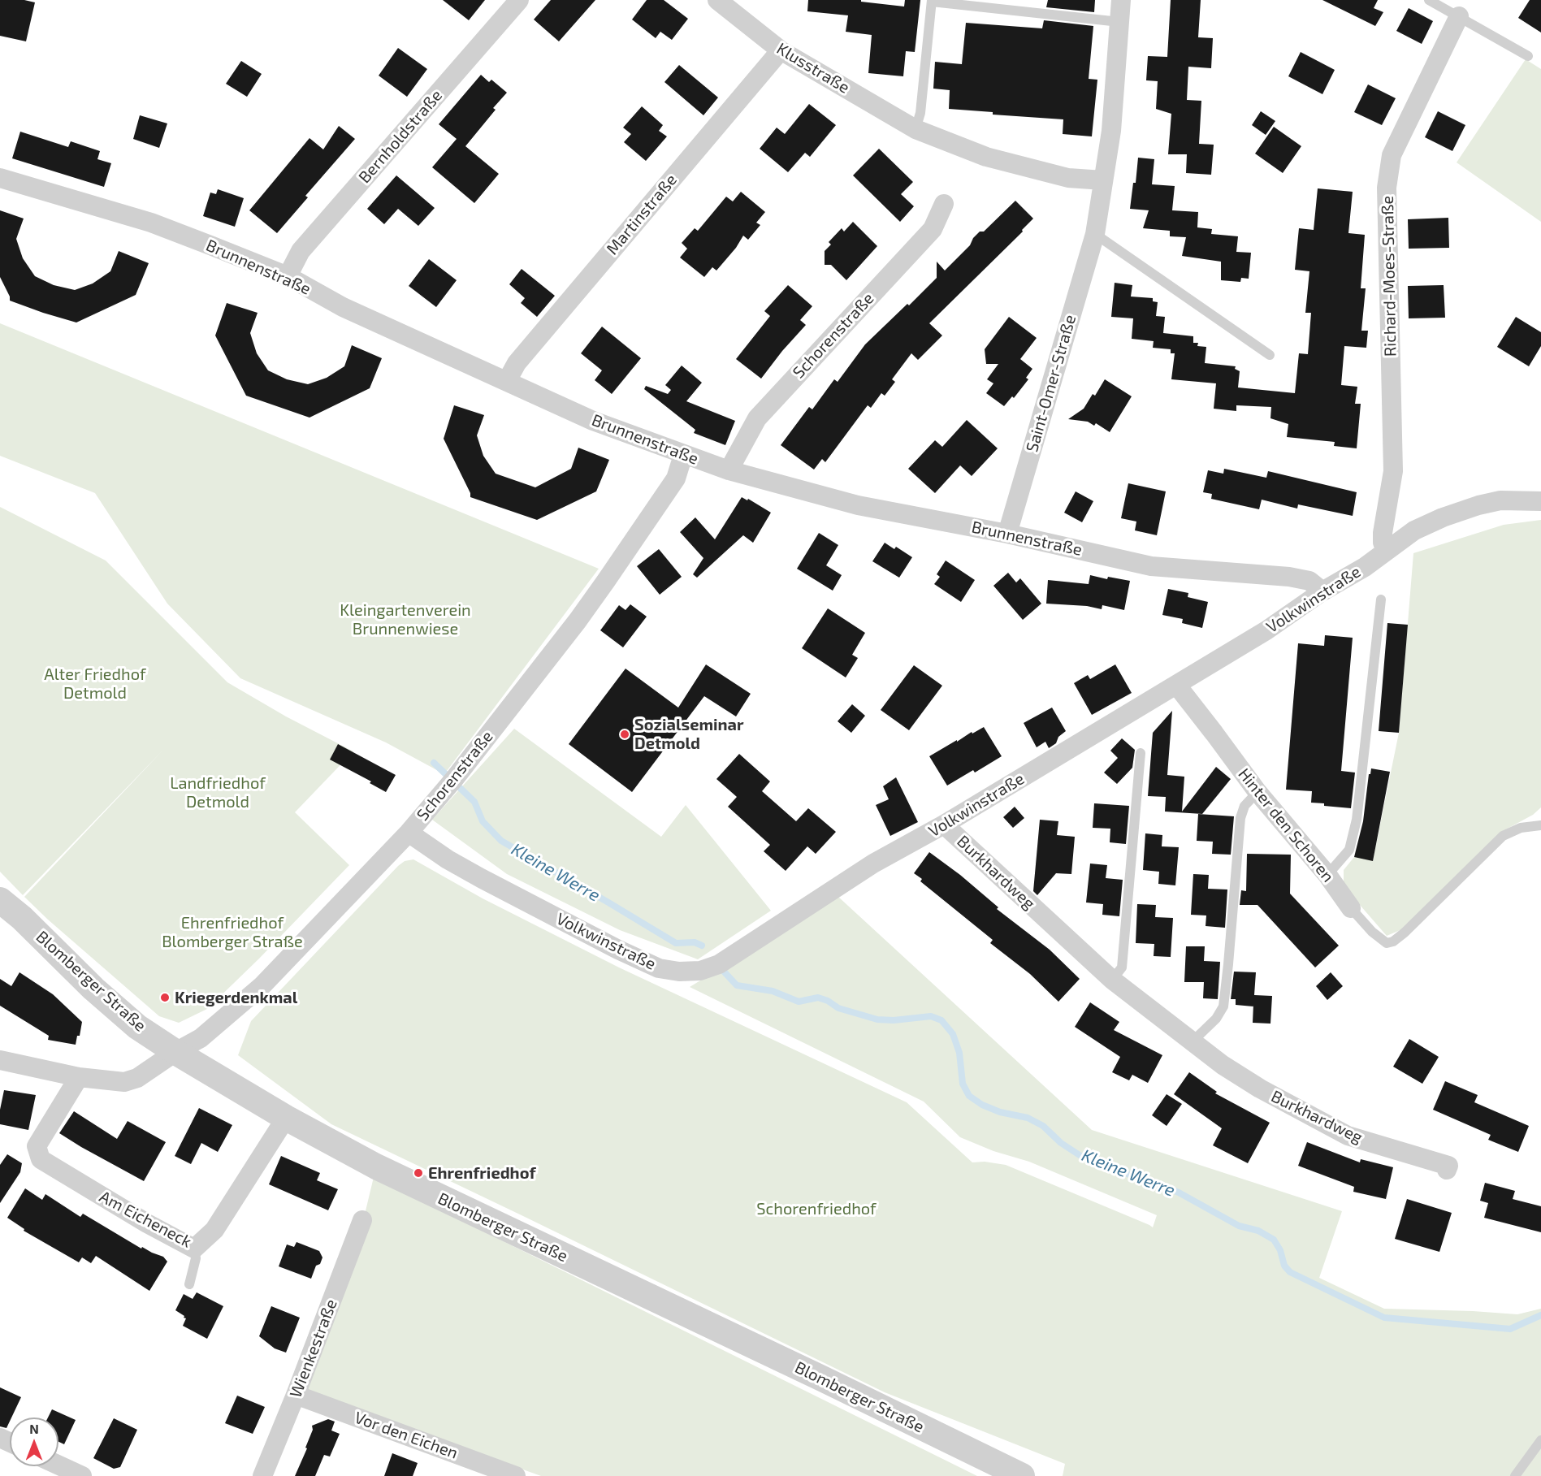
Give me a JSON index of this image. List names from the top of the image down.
{
  "streets": {
    "street": [
      "Klusstraße",
      "Bernholdstraße",
      "Martinstraße",
      "Brunnenstraße",
      "Richard-Moes-Straße",
      "Schorenstraße",
      "Saint-Omer-Straße",
      "Volkwinstraße",
      "Hinter den Schoren",
      "Burkhardweg",
      "Blomberger Straße",
      "Am Eicheneck",
      "Wienkestraße",
      "Vor den Eichen"
    ]
  },
  "crossings": [
    ["Klusstraße", "Martinstraße"],
    ["Klusstraße", "Saint-Omer-Straße"],
    ["Bernholdstraße", "Brunnenstraße"],
    ["Martinstraße", "Brunnenstraße"],
    ["Brunnenstraße", "Schorenstraße"],
    ["Brunnenstraße", "Saint-Omer-Straße"],
    ["Brunnenstraße", "Volkwinstraße"],
    ["Richard-Moes-Straße", "Volkwinstraße"],
    ["Schorenstraße", "Volkwinstraße"],
    ["Schorenstraße", "Blomberger Straße"],
    ["Schorenstraße", "Am Eicheneck"],
    ["Volkwinstraße", "Hinter den Schoren"],
    ["Volkwinstraße", "Burkhardweg"],
    ["Blomberger Straße", "Am Eicheneck"],
    ["Wienkestraße", "Vor den Eichen"]
  ],
  "water": ["Kleine Werre"],
  "parks": [
    "Kleingartenverein Brunnenwiese",
    "Alter Friedhof Detmold",
    "Landfriedhof Detmold",
    "Ehrenfriedhof Blomberger Straße",
    "Schorenfriedhof"
  ],
  "places": ["Sozialseminar Detmold", "Kriegerdenkmal", "Ehrenfriedhof"],
  "north": "top"
}
